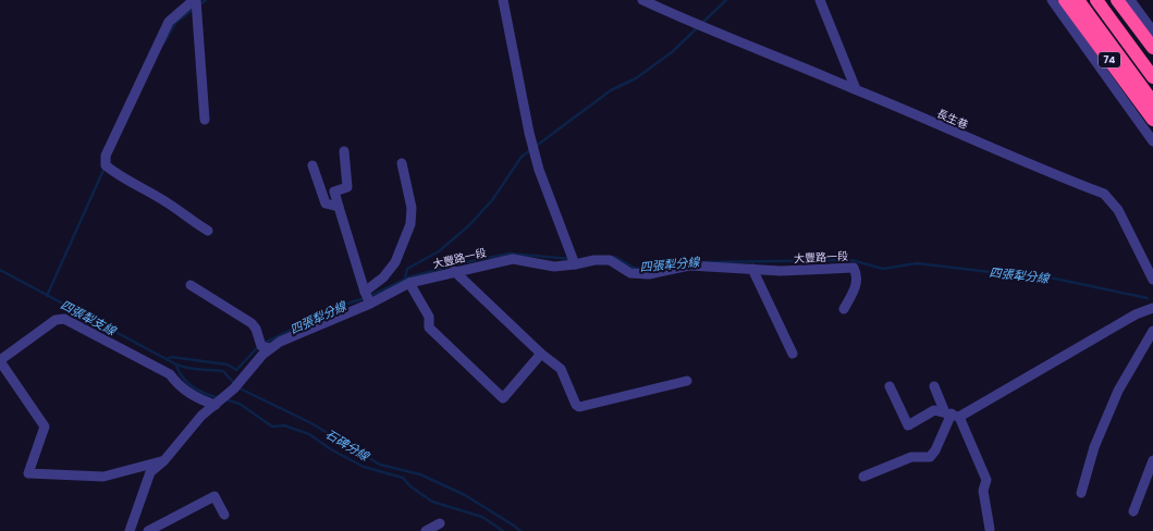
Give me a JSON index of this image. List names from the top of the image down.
{
  "streets": {
    "highway": ["74"],
    "street": ["長生巷", "大豐路一段"]
  },
  "water": ["四張犁分線", "四張犁支線", "石碑分線"]
}
